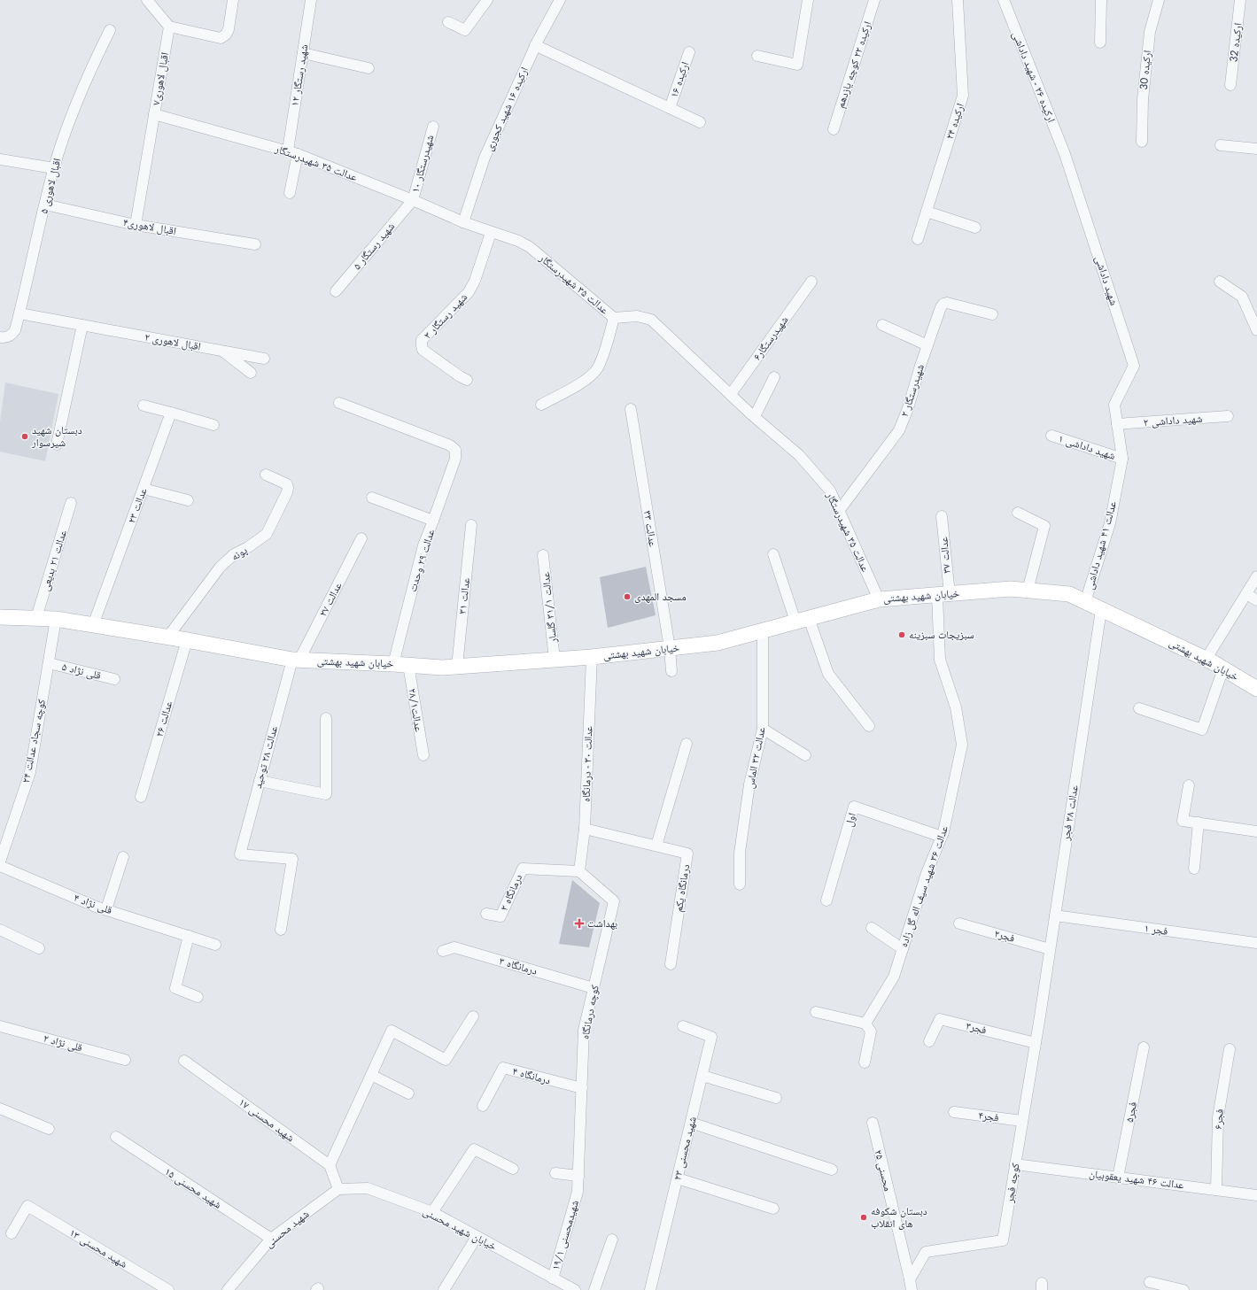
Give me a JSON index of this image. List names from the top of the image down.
{
  "streets": {
    "main road": ["خیابان شهید بهشتی"],
    "street": [
      "ارکیده 32",
      "ارکیده ۲۲ کوچه یازدهم",
      "ارکیده 30",
      "شهید رستگار ۱۲",
      "ارکیده ۲۶ - شهید داداشی",
      "اقبال لاهوری۷",
      "ارکیده ۱۶",
      "ارکیده ۱۶ شهید کجوری",
      "ارکیده ۲۴",
      "عدالت ۳۵ شهیدرستگار",
      "شهیدرستگار ۱۰",
      "اقبال لاهوری ۵",
      "اقبال لاهوری۴",
      "شهید رستگار ۵",
      "شهید داداشی",
      "شهید رستگار ۳",
      "شهیدرستگار۶",
      "اقبال لاهوری ۲",
      "شهیدرستگار ۲",
      "شهید داداشی ۲",
      "شهید داداشی ۱",
      "عدالت ۲۳",
      "عدالت ۳۳",
      "عدالت ۴۱ شهید داداشی",
      "پونه",
      "عدالت ۳۷",
      "عدالت ۲۱ بدیعی",
      "عدالت ۲۹ وحدت",
      "عدالت ۳۱",
      "عدالت ۲۷",
      "عدالت ۳۱/۱ گلسار",
      "قلی نژاد ۵",
      "عدالت۲۸/۱",
      "عدالت ۲۶",
      "کوچه سجاد عدالت ۲۴",
      "عدالت ۲۸ توحید",
      "عدالت ۳۲ الماس",
      "عدالت ۳۰ - درمانگاه",
      "عدالت ۳۸ فجر",
      "اول",
      "عدالت ۳۶ شهید سیف اله گل زاده",
      "درمانگاه یکم",
      "درمانگاه ۲",
      "قلی نژاد ۴",
      "فجر ۱",
      "فجر۲",
      "درمانگاه ۳",
      "کوچه درمانگاه",
      "فجر۳",
      "قلی نژاد ۲",
      "درمانگاه ۴",
      "فجر۵",
      "فجر۴",
      "فجر۶",
      "شهید محسنی ۱۷",
      "شهید محسنی ۲۳",
      "محسنی ۲۵",
      "عدالت ۴۶ شهید یعقوبیان",
      "کوچه فجر",
      "شهید محسنی ۱۵",
      "شهید محسنی",
      "خیابان شهید محسنی",
      "شهیدمحسنی ۱۹/۱",
      "شهید محسنی ۱۳"
    ]
  },
  "crossings": [
    ["شهید رستگار ۱۲", "عدالت ۳۵ شهیدرستگار"],
    ["ارکیده ۲۶ - شهید داداشی", "شهید داداشی"],
    ["اقبال لاهوری۷", "عدالت ۳۵ شهیدرستگار"],
    ["اقبال لاهوری۷", "اقبال لاهوری۴"],
    ["ارکیده ۱۶ شهید کجوری", "عدالت ۳۵ شهیدرستگار"],
    ["عدالت ۳۵ شهیدرستگار", "شهیدرستگار ۱۰"],
    ["عدالت ۳۵ شهیدرستگار", "شهید رستگار ۵"],
    ["عدالت ۳۵ شهیدرستگار", "شهید رستگار ۳"],
    ["عدالت ۳۵ شهیدرستگار", "شهیدرستگار۶"],
    ["عدالت ۳۵ شهیدرستگار", "شهیدرستگار ۲"],
    ["عدالت ۳۵ شهیدرستگار", "خیابان شهید بهشتی"],
    ["شهیدرستگار ۱۰", "شهید رستگار ۵"],
    ["اقبال لاهوری ۵", "اقبال لاهوری۴"],
    ["اقبال لاهوری ۵", "اقبال لاهوری ۲"],
    ["شهید داداشی", "عدالت ۴۱ شهید داداشی"],
    ["شهید داداشی ۲", "عدالت ۴۱ شهید داداشی"],
    ["شهید داداشی ۱", "عدالت ۴۱ شهید داداشی"],
    ["عدالت ۲۳", "خیابان شهید بهشتی"],
    ["عدالت ۳۳", "خیابان شهید بهشتی"],
    ["عدالت ۴۱ شهید داداشی", "خیابان شهید بهشتی"],
    ["پونه", "خیابان شهید بهشتی"],
    ["عدالت ۳۷", "خیابان شهید بهشتی"],
    ["عدالت ۳۷", "عدالت ۳۶ شهید سیف اله گل زاده"],
    ["عدالت ۲۱ بدیعی", "خیابان شهید بهشتی"],
    ["عدالت ۲۹ وحدت", "خیابان شهید بهشتی"],
    ["عدالت ۲۹ وحدت", "عدالت۲۸/۱"],
    ["عدالت ۳۱", "خیابان شهید بهشتی"],
    ["خیابان شهید بهشتی", "عدالت ۲۷"],
    ["خیابان شهید بهشتی", "عدالت ۳۱/۱ گلسار"],
    ["خیابان شهید بهشتی", "عدالت۲۸/۱"],
    ["خیابان شهید بهشتی", "عدالت ۲۶"],
    ["خیابان شهید بهشتی", "کوچه سجاد عدالت ۲۴"],
    ["خیابان شهید بهشتی", "عدالت ۲۸ توحید"],
    ["خیابان شهید بهشتی", "عدالت ۳۲ الماس"],
    ["خیابان شهید بهشتی", "عدالت ۳۰ - درمانگاه"],
    ["خیابان شهید بهشتی", "عدالت ۳۸ فجر"],
    ["خیابان شهید بهشتی", "عدالت ۳۶ شهید سیف اله گل زاده"],
    ["عدالت ۲۷", "عدالت ۲۸ توحید"],
    ["قلی نژاد ۵", "کوچه سجاد عدالت ۲۴"],
    ["عدالت ۳۰ - درمانگاه", "درمانگاه یکم"],
    ["عدالت ۳۰ - درمانگاه", "درمانگاه ۲"],
    ["عدالت ۳۰ - درمانگاه", "کوچه درمانگاه"],
    ["عدالت ۳۸ فجر", "فجر ۱"],
    ["عدالت ۳۸ فجر", "فجر۲"],
    ["عدالت ۳۸ فجر", "کوچه فجر"],
    ["اول", "عدالت ۳۶ شهید سیف اله گل زاده"],
    ["درمانگاه ۲", "کوچه درمانگاه"],
    ["درمانگاه ۳", "کوچه درمانگاه"],
    ["کوچه درمانگاه", "درمانگاه ۴"],
    ["کوچه درمانگاه", "شهیدمحسنی ۱۹/۱"],
    ["فجر۳", "کوچه فجر"],
    ["فجر۵", "عدالت ۴۶ شهید یعقوبیان"],
    ["فجر۴", "کوچه فجر"],
    ["فجر۶", "عدالت ۴۶ شهید یعقوبیان"],
    ["محسنی ۲۵", "کوچه فجر"],
    ["عدالت ۴۶ شهید یعقوبیان", "کوچه فجر"],
    ["شهید محسنی ۱۵", "شهید محسنی"],
    ["شهید محسنی", "خیابان شهید محسنی"],
    ["خیابان شهید محسنی", "شهیدمحسنی ۱۹/۱"]
  ],
  "places": {
    "other": [
      "دبستان شهید شیرسوار",
      "مسجد المهدی",
      "سبزیجات سبزینه",
      "دبستان شکوفه های انقلاب"
    ],
    "health": ["بهداشت"]
  }
}
